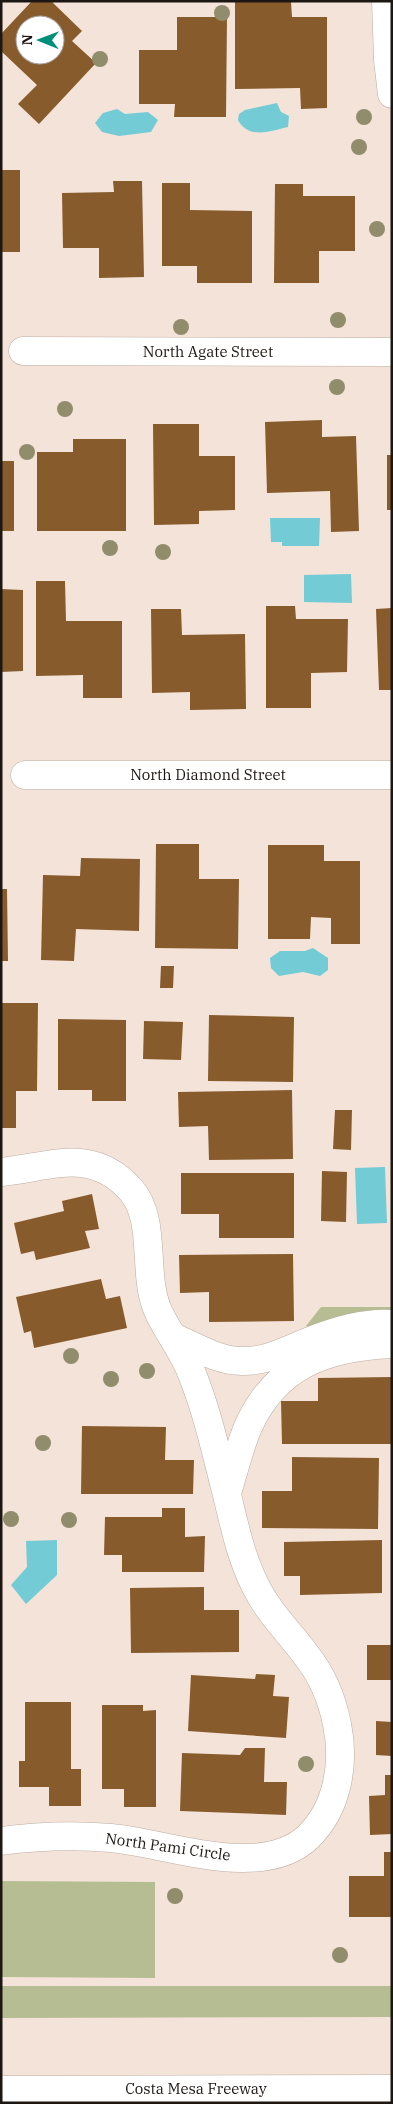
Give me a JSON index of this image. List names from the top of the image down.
{
  "streets": {
    "main road": [
      "North Agate Street",
      "North Diamond Street",
      "North Pami Circle",
      "Costa Mesa Freeway"
    ]
  },
  "north": "left"
}
